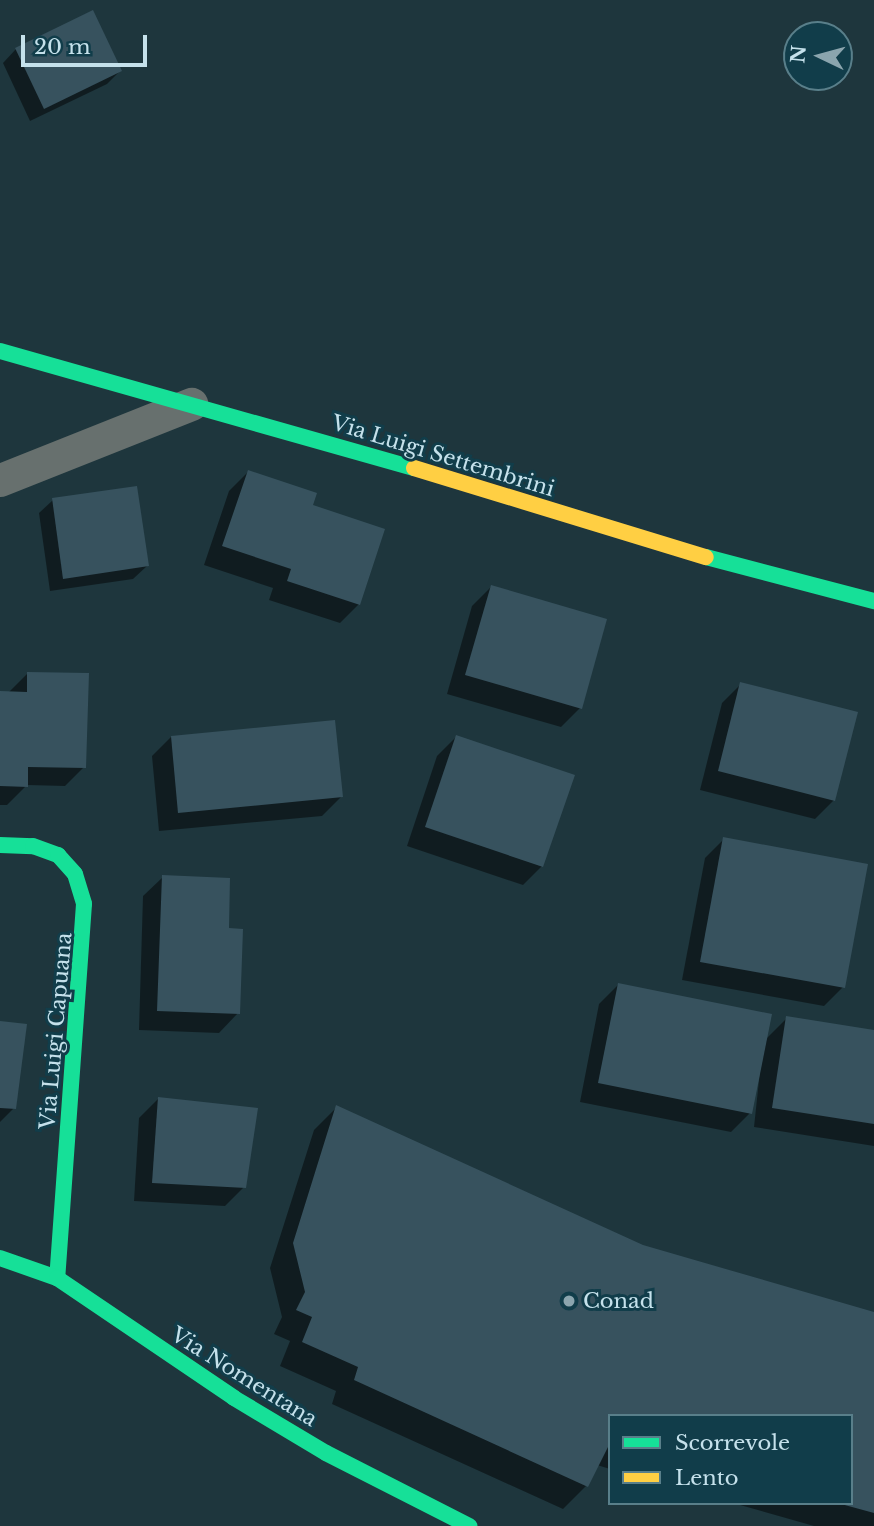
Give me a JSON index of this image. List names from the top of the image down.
{
  "streets": {
    "street": ["Via Luigi Settembrini", "Via Luigi Capuana", "Via Nomentana"]
  },
  "crossings": [
    ["Via Luigi Capuana", "Via Nomentana"]
  ],
  "places": ["Conad"],
  "legend": ["Scorrevole", "Lento"],
  "scale_bar": "20 m",
  "north": "left"
}
